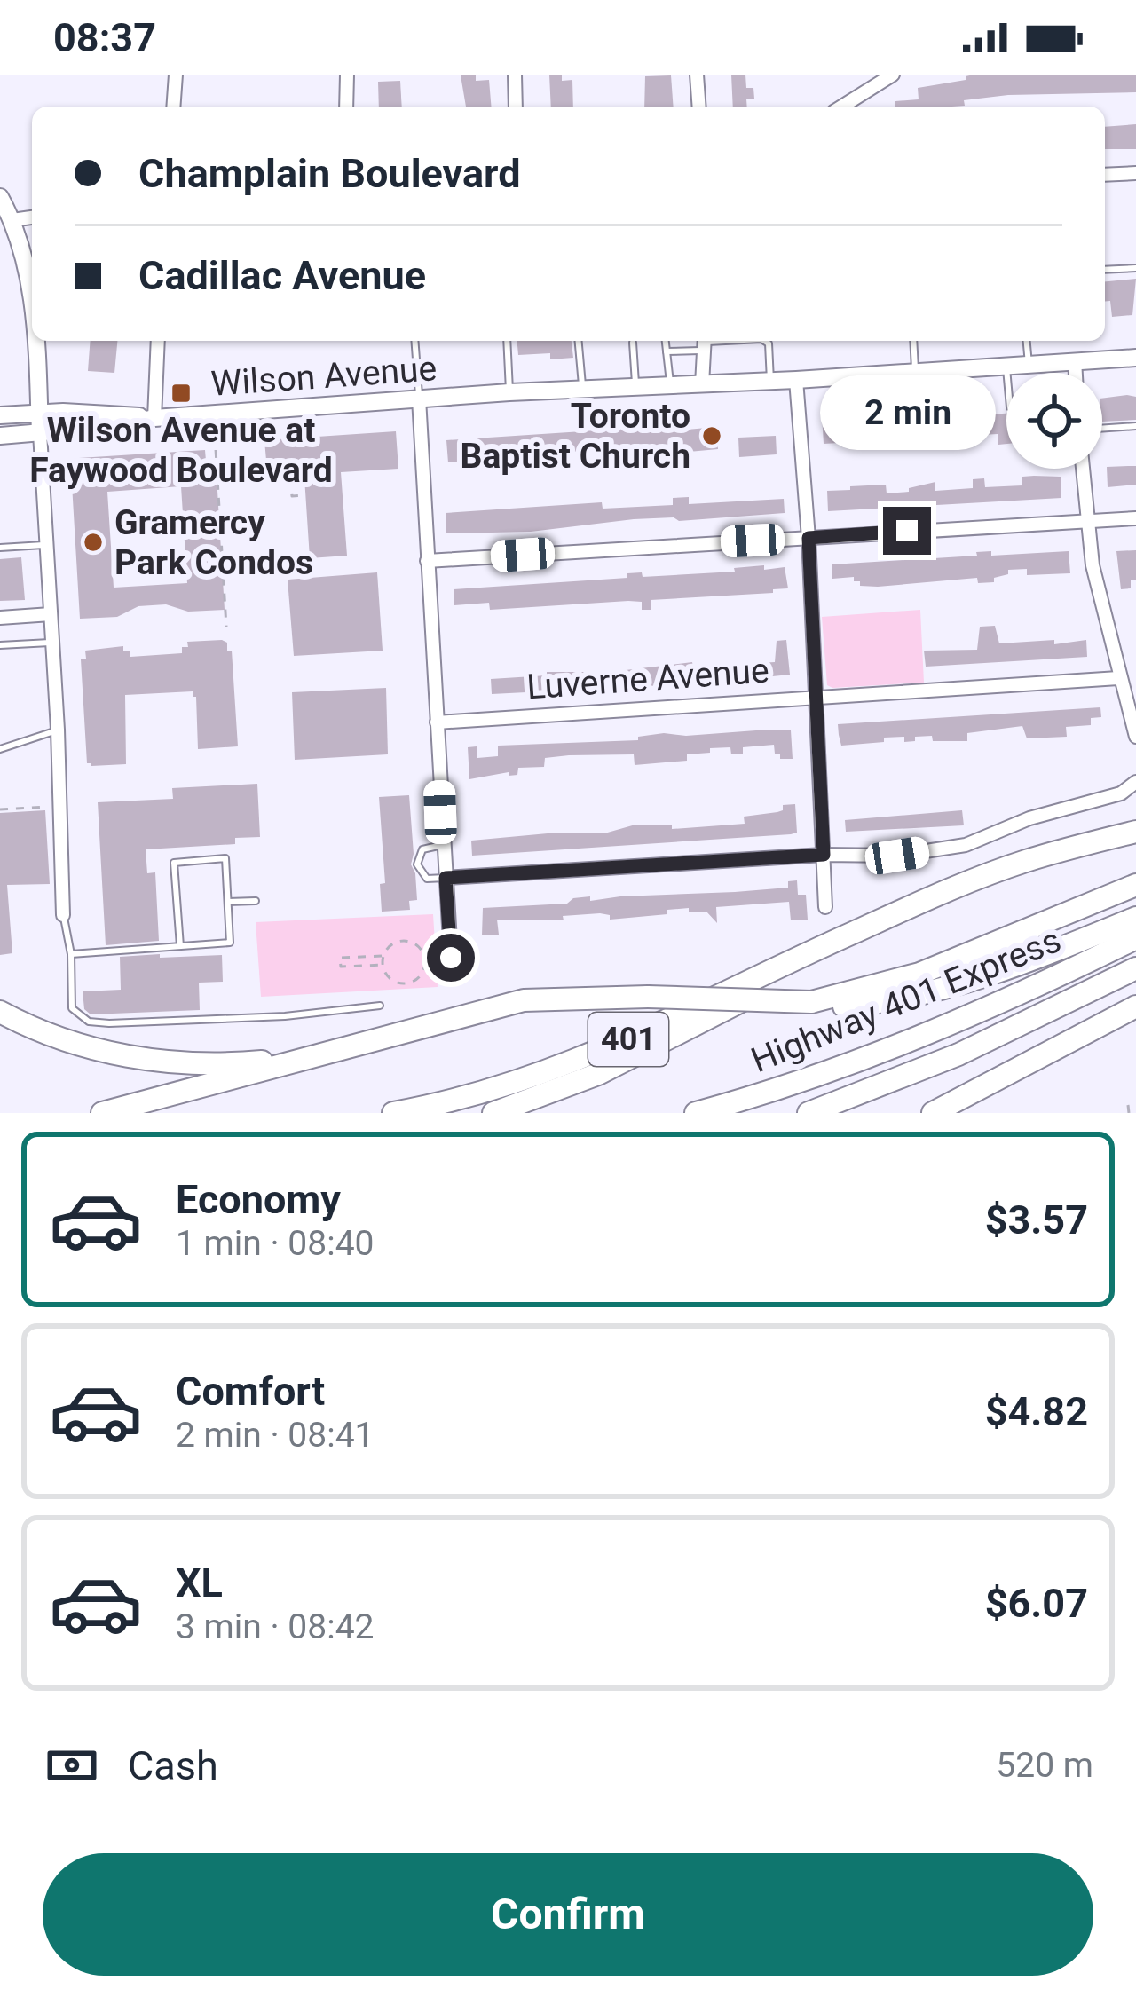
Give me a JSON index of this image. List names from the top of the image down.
{
  "streets": {
    "highway": ["Highway 401 Express", "401"],
    "main road": ["Wilson Avenue"],
    "street": ["Luverne Avenue"]
  },
  "places": {
    "transit": ["Wilson Avenue at Faywood Boulevard"],
    "other": ["Toronto Baptist Church", "Gramercy Park Condos"]
  },
  "page": {
    "status": "08:37",
    "banner": ["Champlain Boulevard", "Cadillac Avenue"],
    "bubble": "2 min",
    "list": [
      {
        "name": "Economy",
        "note": "1 min · 08:40",
        "value": "$3.57"
      },
      {
        "name": "Comfort",
        "note": "2 min · 08:41",
        "value": "$4.82"
      },
      {
        "name": "XL",
        "note": "3 min · 08:42",
        "value": "$6.07"
      }
    ],
    "pay": ["Cash", "520 m"],
    "buttons": "Confirm"
  }
}
